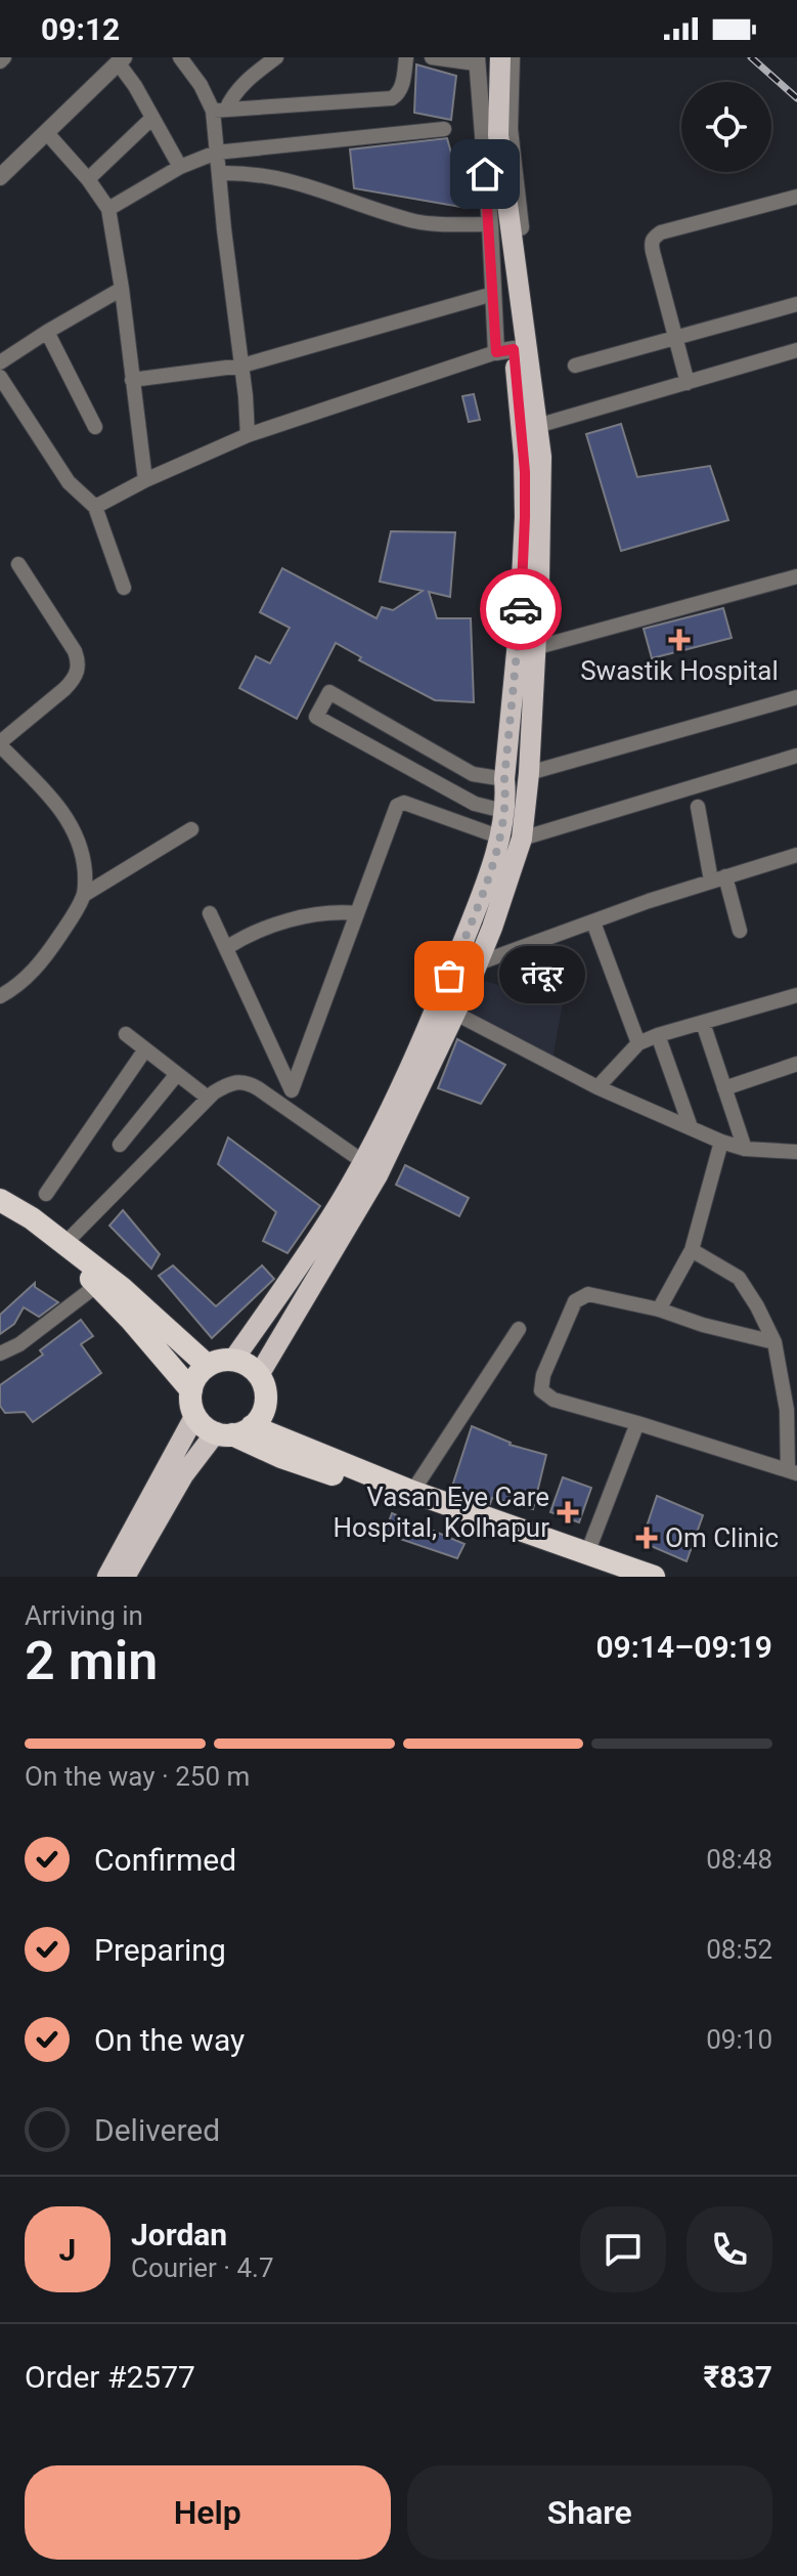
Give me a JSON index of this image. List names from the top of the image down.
{
  "places": {
    "health": ["Swastik Hospital", "Vasan Eye Care Hospital, Kolhapur", "Om Clinic"],
    "other": ["तंदूर"]
  },
  "page": {
    "status": "09:12",
    "bubble": "तंदूर",
    "heading": ["2 min", "Arriving in", "09:14–09:19"],
    "panel": [
      "Jordan",
      "Courier · 4.7",
      "Order #2577",
      "₹837"
    ],
    "bar": "On the way · 250 m",
    "list": [
      ["Confirmed", "08:48"],
      ["Preparing", "08:52"],
      ["On the way", "09:10"],
      "Delivered"
    ],
    "round": "J",
    "buttons": ["Help", "Share"]
  }
}
